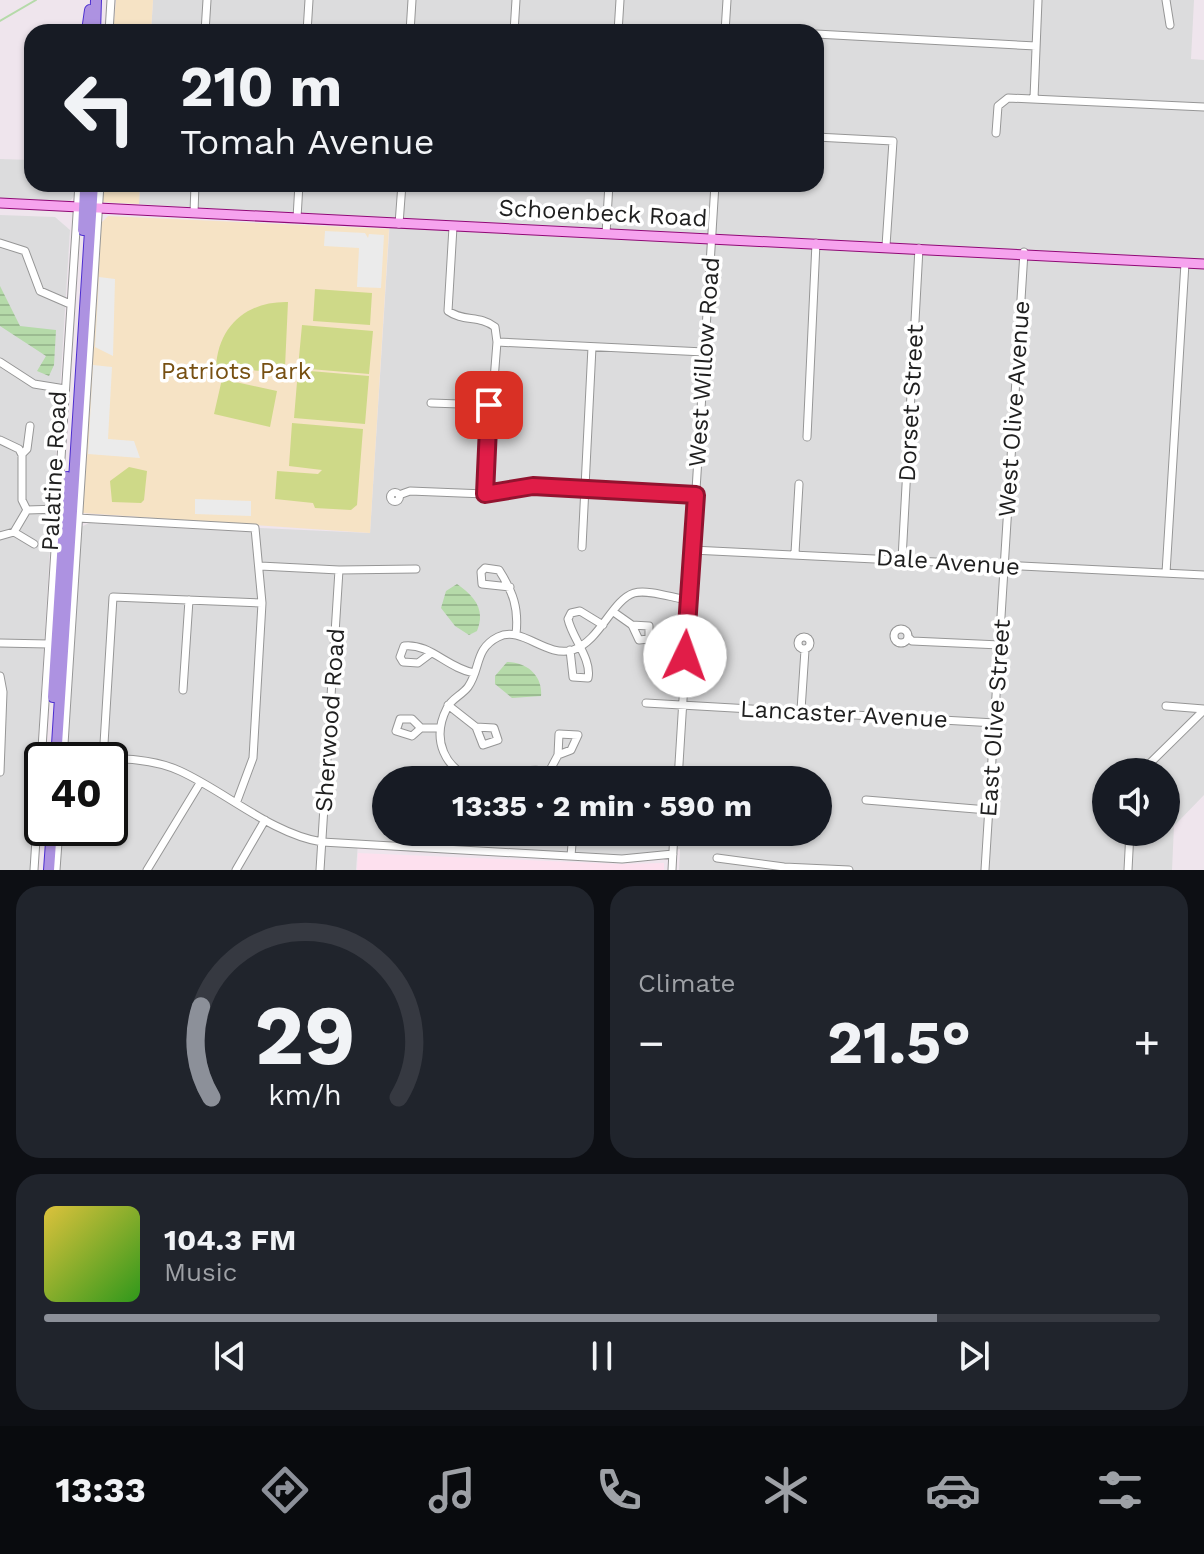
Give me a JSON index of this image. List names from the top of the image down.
{
  "streets": {
    "highway": ["Palatine Road"],
    "main road": ["Schoenbeck Road"],
    "street": [
      "West Willow Road",
      "Dorset Street",
      "West Olive Avenue",
      "Dale Avenue",
      "Lancaster Avenue",
      "East Olive Street",
      "Sherwood Road"
    ]
  },
  "crossings": [
    ["Schoenbeck Road", "West Willow Road"],
    ["Schoenbeck Road", "Dorset Street"],
    ["Schoenbeck Road", "West Olive Avenue"],
    ["Schoenbeck Road", "Palatine Road"],
    ["West Willow Road", "Dale Avenue"],
    ["West Willow Road", "Lancaster Avenue"],
    ["Dorset Street", "Dale Avenue"],
    ["West Olive Avenue", "Dale Avenue"],
    ["West Olive Avenue", "East Olive Street"],
    ["Dale Avenue", "East Olive Street"],
    ["Lancaster Avenue", "East Olive Street"]
  ],
  "parks": ["Patriots Park"],
  "page": {
    "turn": ["210 m", "Tomah Avenue"],
    "limit": "40",
    "trip": "13:35 · 2 min · 590 m",
    "tile": "Climate",
    "heat": ["−", "21.5°", "+"],
    "song": ["104.3 FM", "Music"],
    "tabs": "13:33",
    "gauge": ["29", "km/h"]
  }
}
